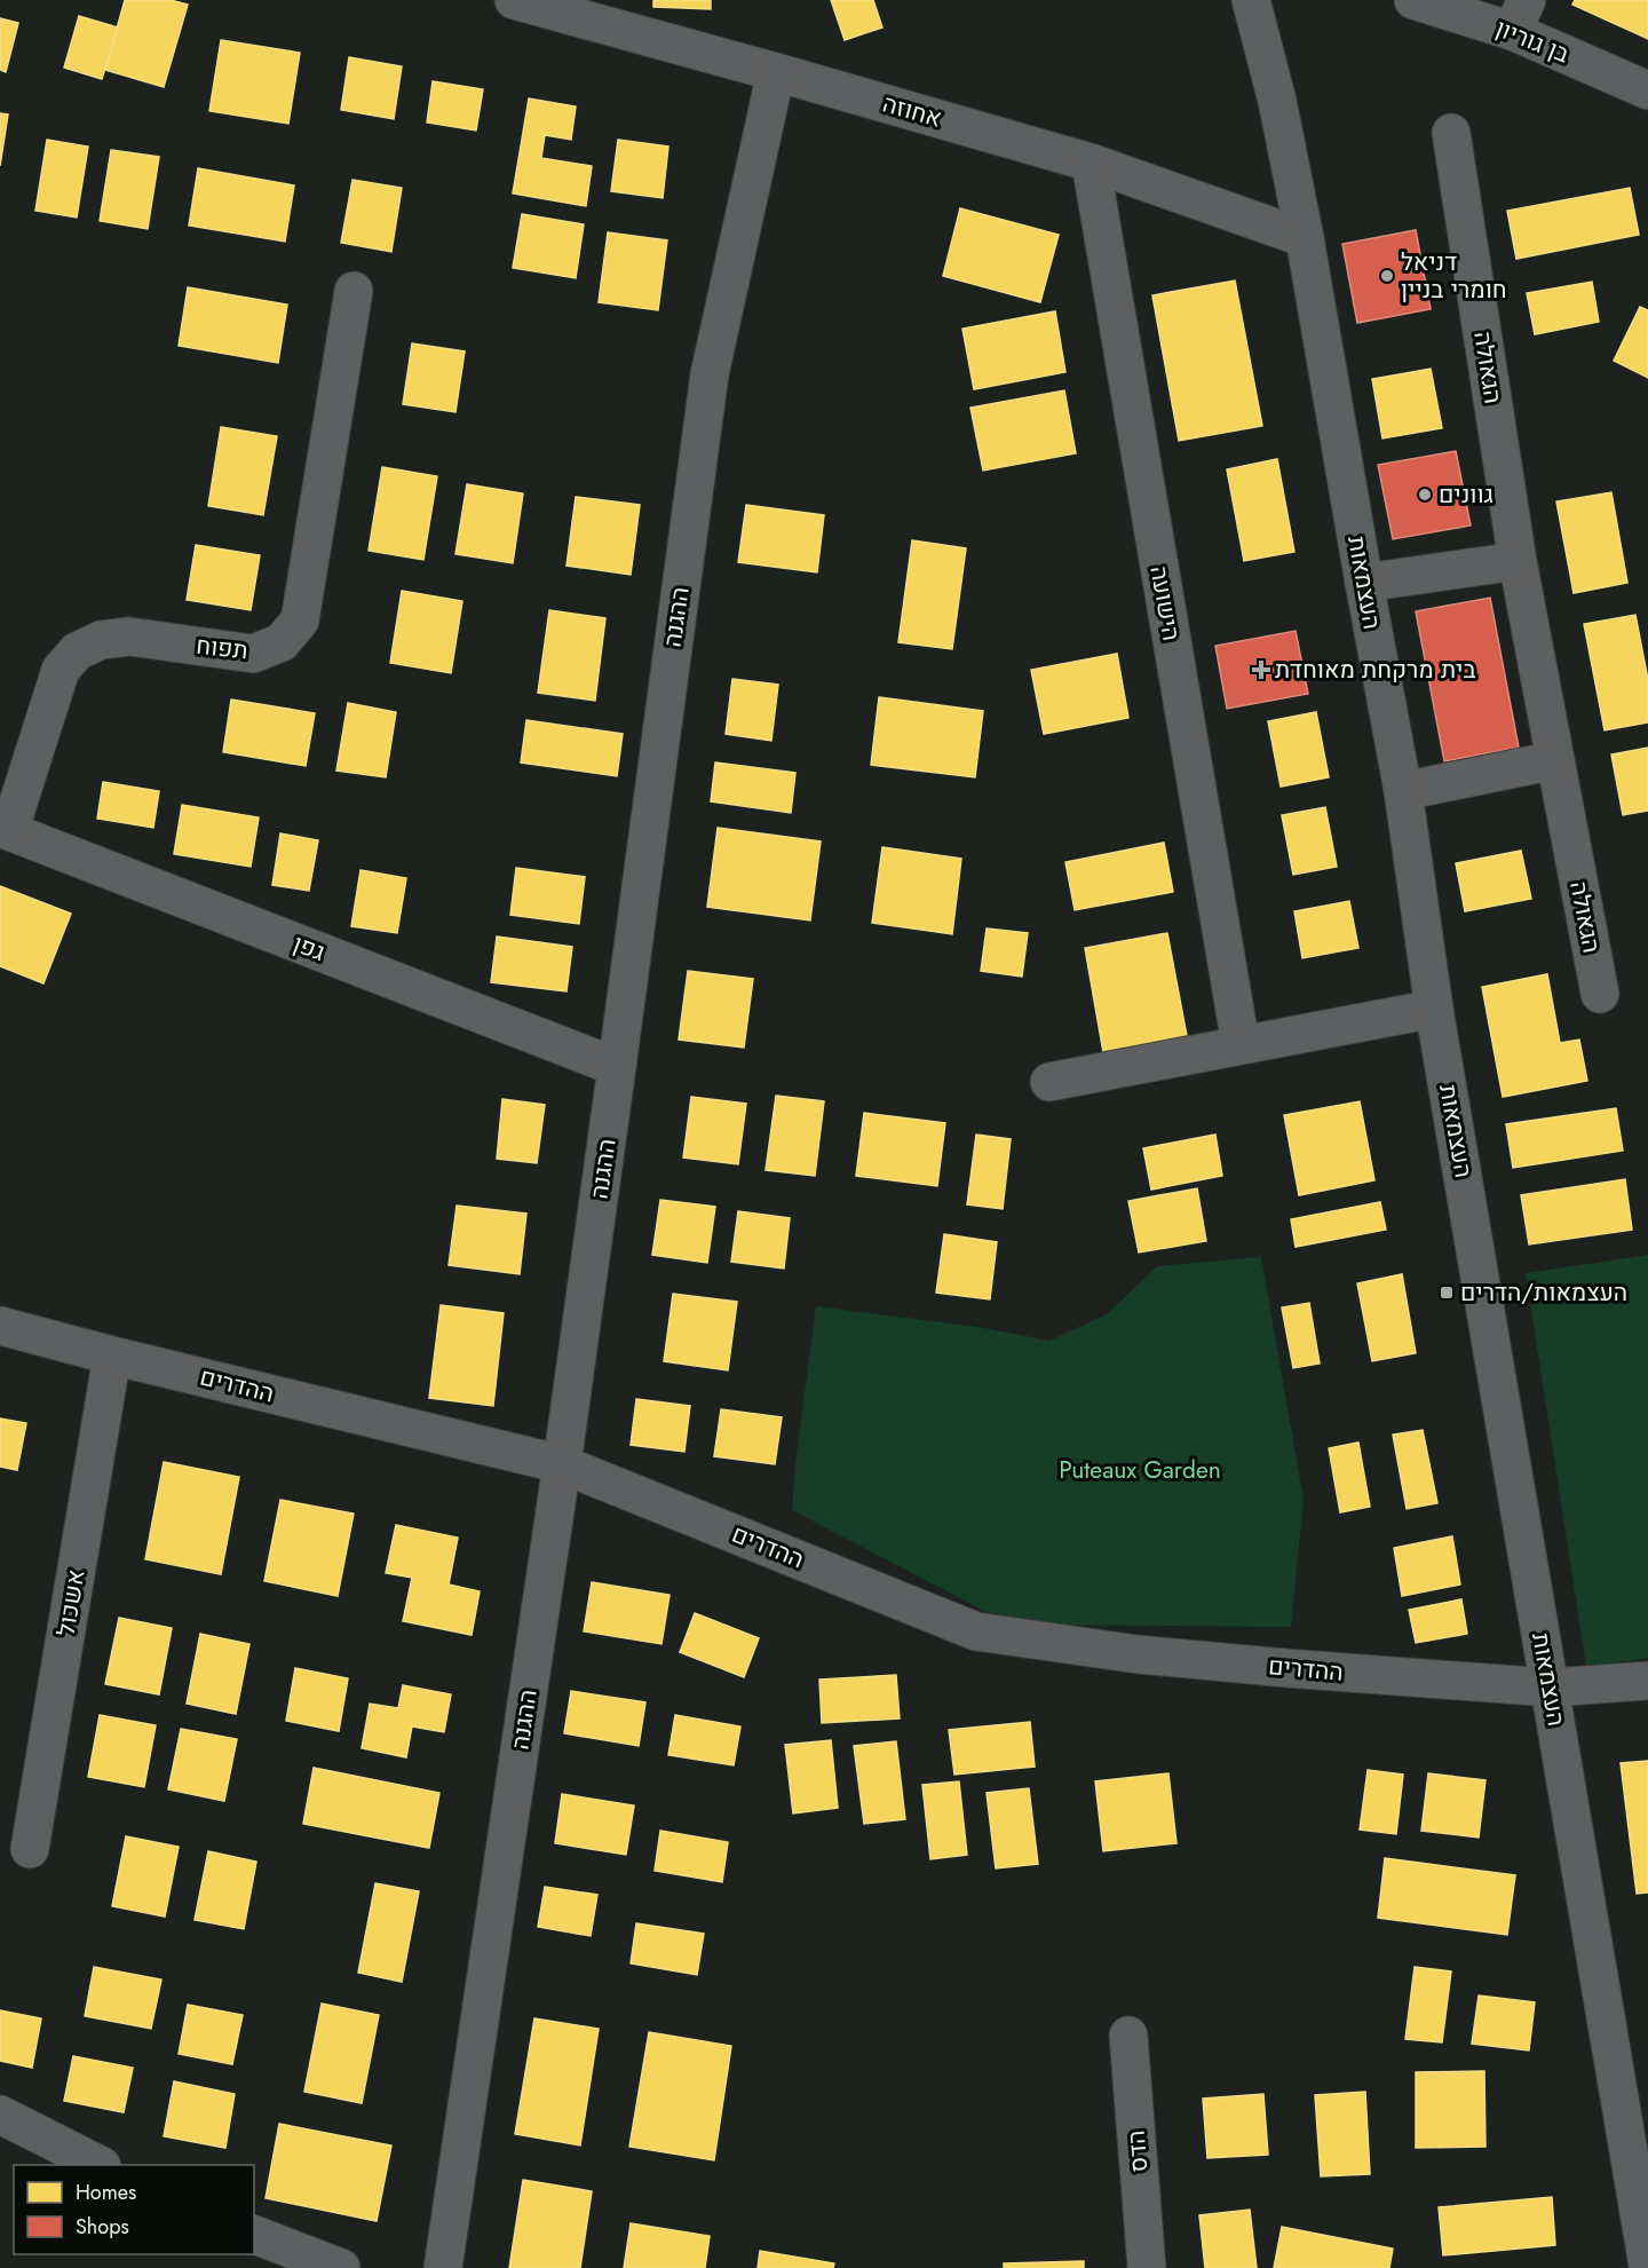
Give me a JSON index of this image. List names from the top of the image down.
{
  "streets": {
    "street": [
      "בן גוריון",
      "אחוזה",
      "הגאולה",
      "העצמאות",
      "הישועה",
      "ההגנה",
      "תפוח",
      "גפן",
      "ההדרים",
      "אשכול",
      "הדס"
    ]
  },
  "crossings": [
    ["אחוזה", "העצמאות"],
    ["אחוזה", "הישועה"],
    ["אחוזה", "ההגנה"],
    ["העצמאות", "ההדרים"],
    ["ההגנה", "גפן"],
    ["ההגנה", "ההדרים"],
    ["תפוח", "גפן"],
    ["ההדרים", "אשכול"]
  ],
  "parks": ["Puteaux Garden"],
  "places": {
    "other": ["דניאל חומרי בניין", "גוונים"],
    "health": ["בית מרקחת מאוחדת"],
    "transit": ["העצמאות/הדרים"]
  },
  "legend": ["Homes", "Shops"]
}
